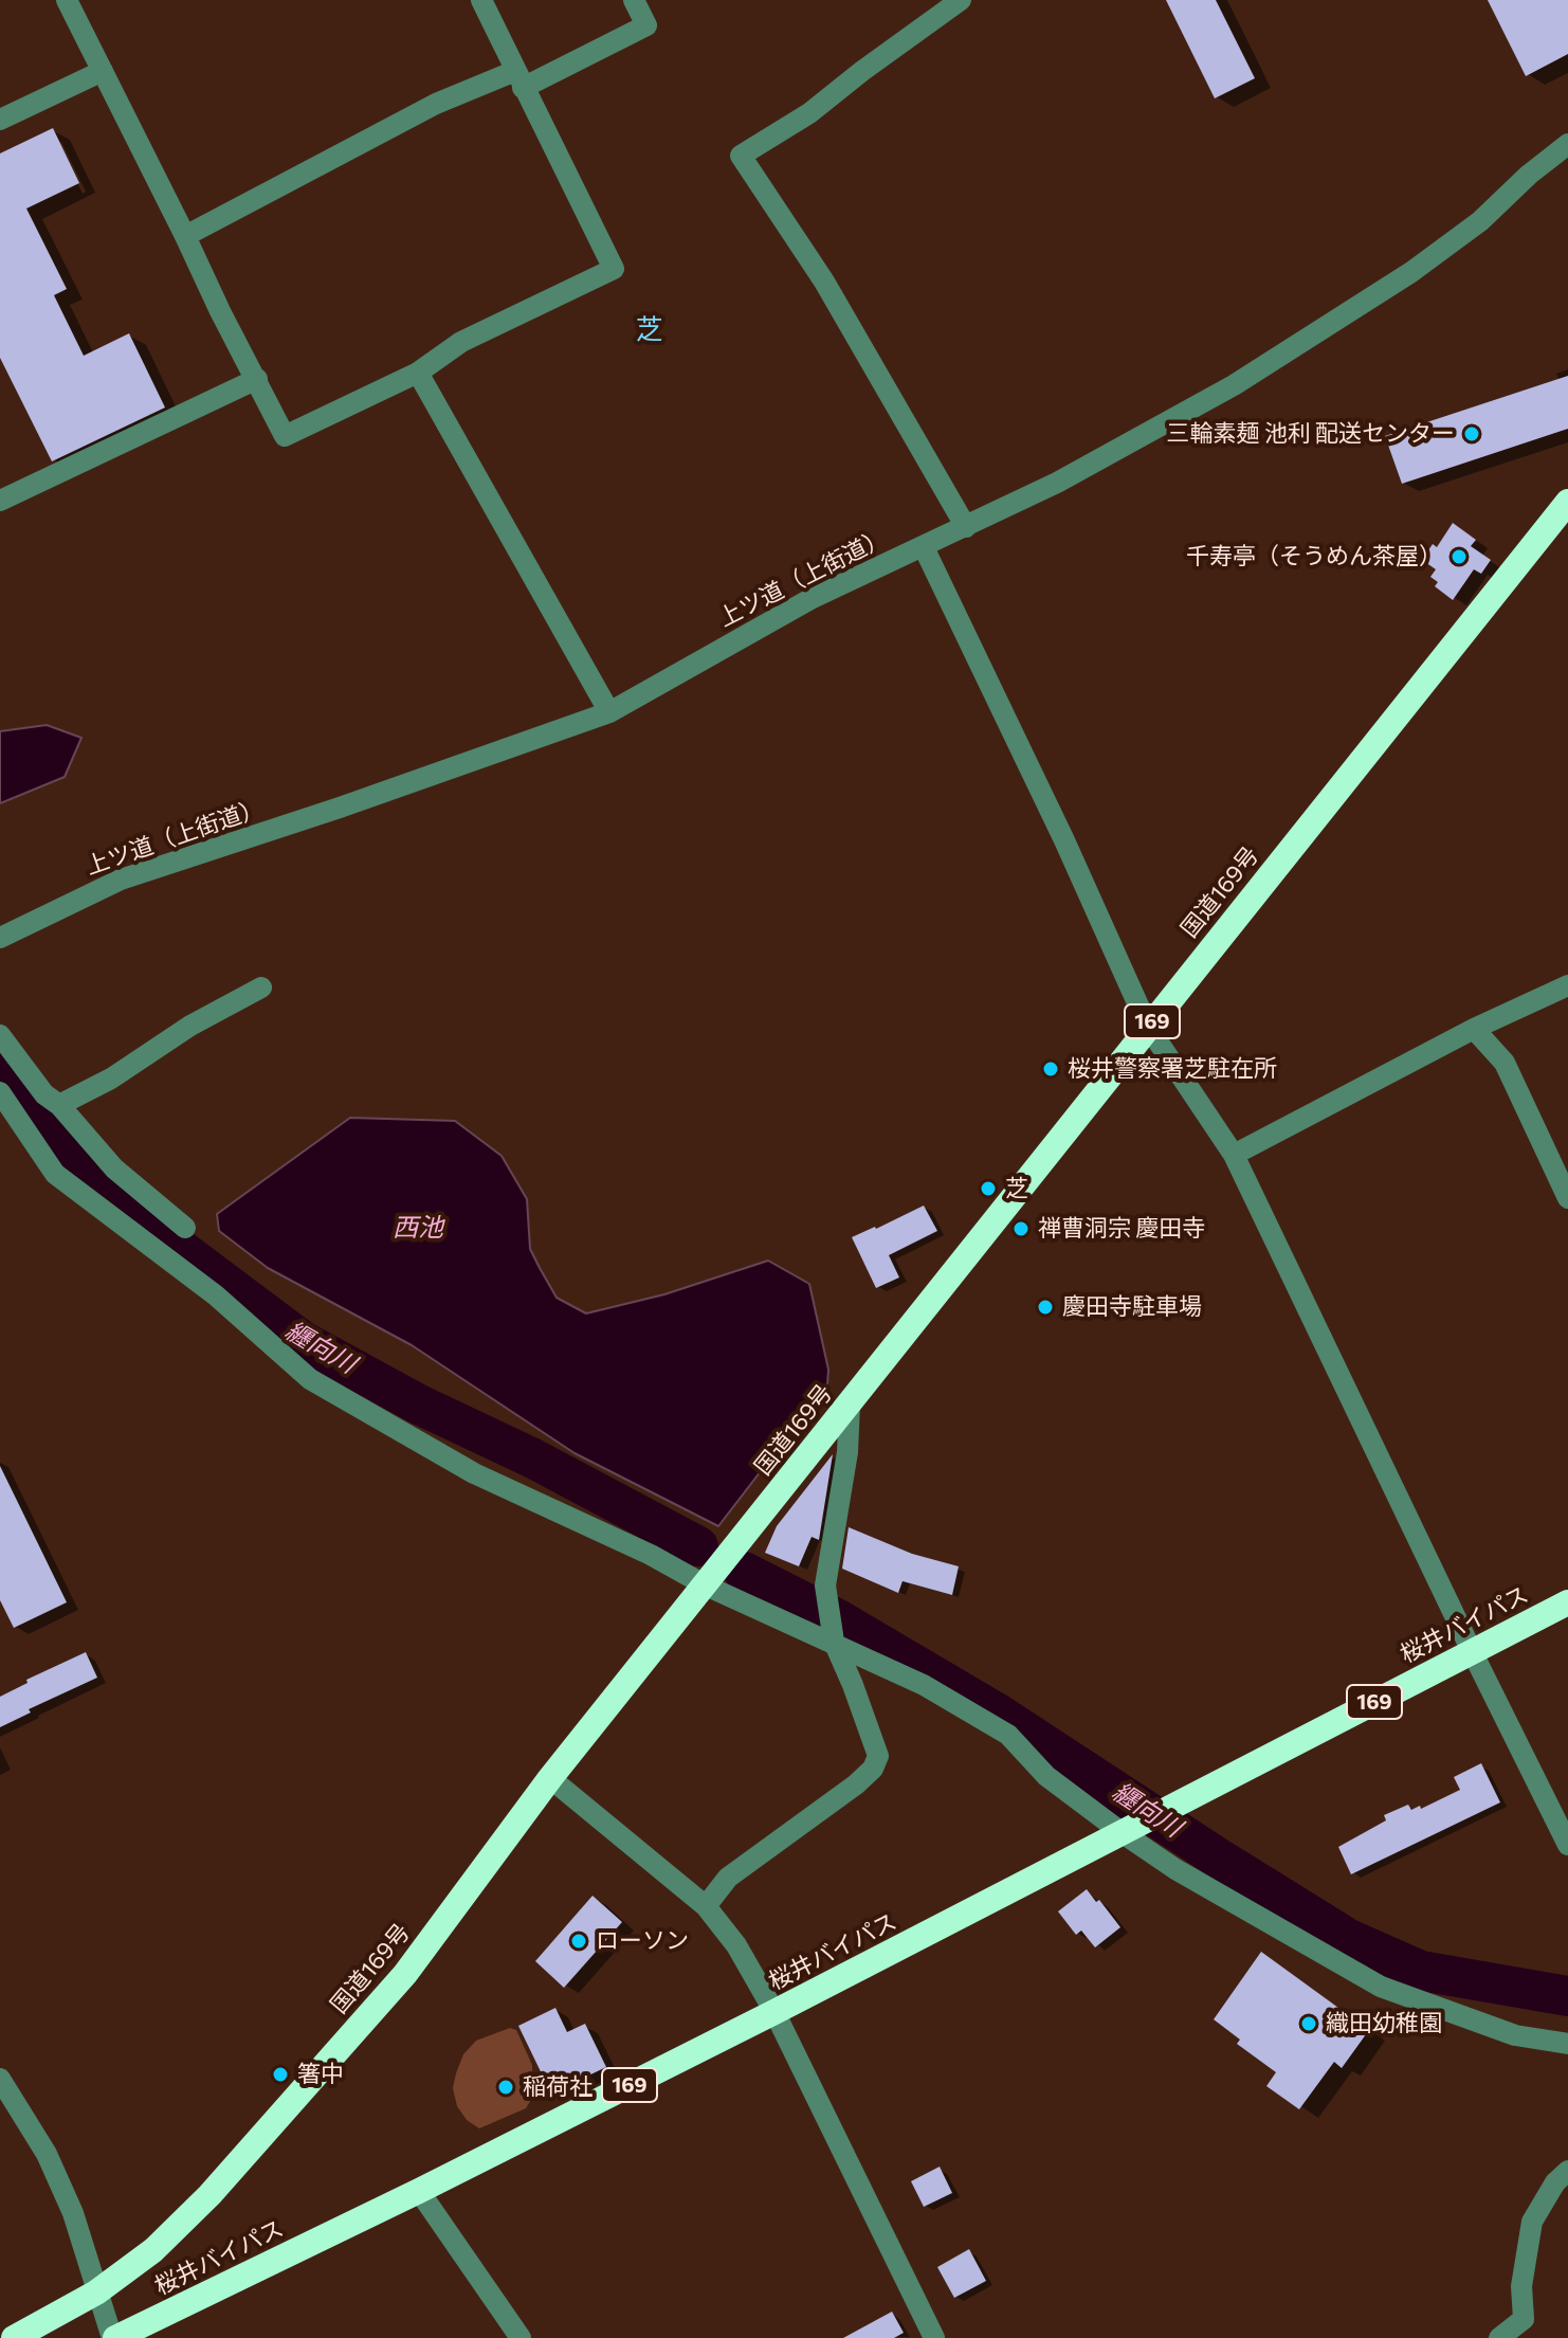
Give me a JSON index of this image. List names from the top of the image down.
{
  "streets": {
    "highway": ["国道169号", "169", "桜井バイパス"],
    "street": ["上ツ道（上街道）"]
  },
  "districts": ["芝"],
  "water": ["西池", "纒向川"],
  "places": [
    "三輪素麺 池利 配送センター",
    "千寿亭（そうめん茶屋）",
    "桜井警察署芝駐在所",
    "芝",
    "禅曹洞宗 慶田寺",
    "慶田寺駐車場",
    "ローソン",
    "織田幼稚園",
    "箸中",
    "稲荷社"
  ]
}
